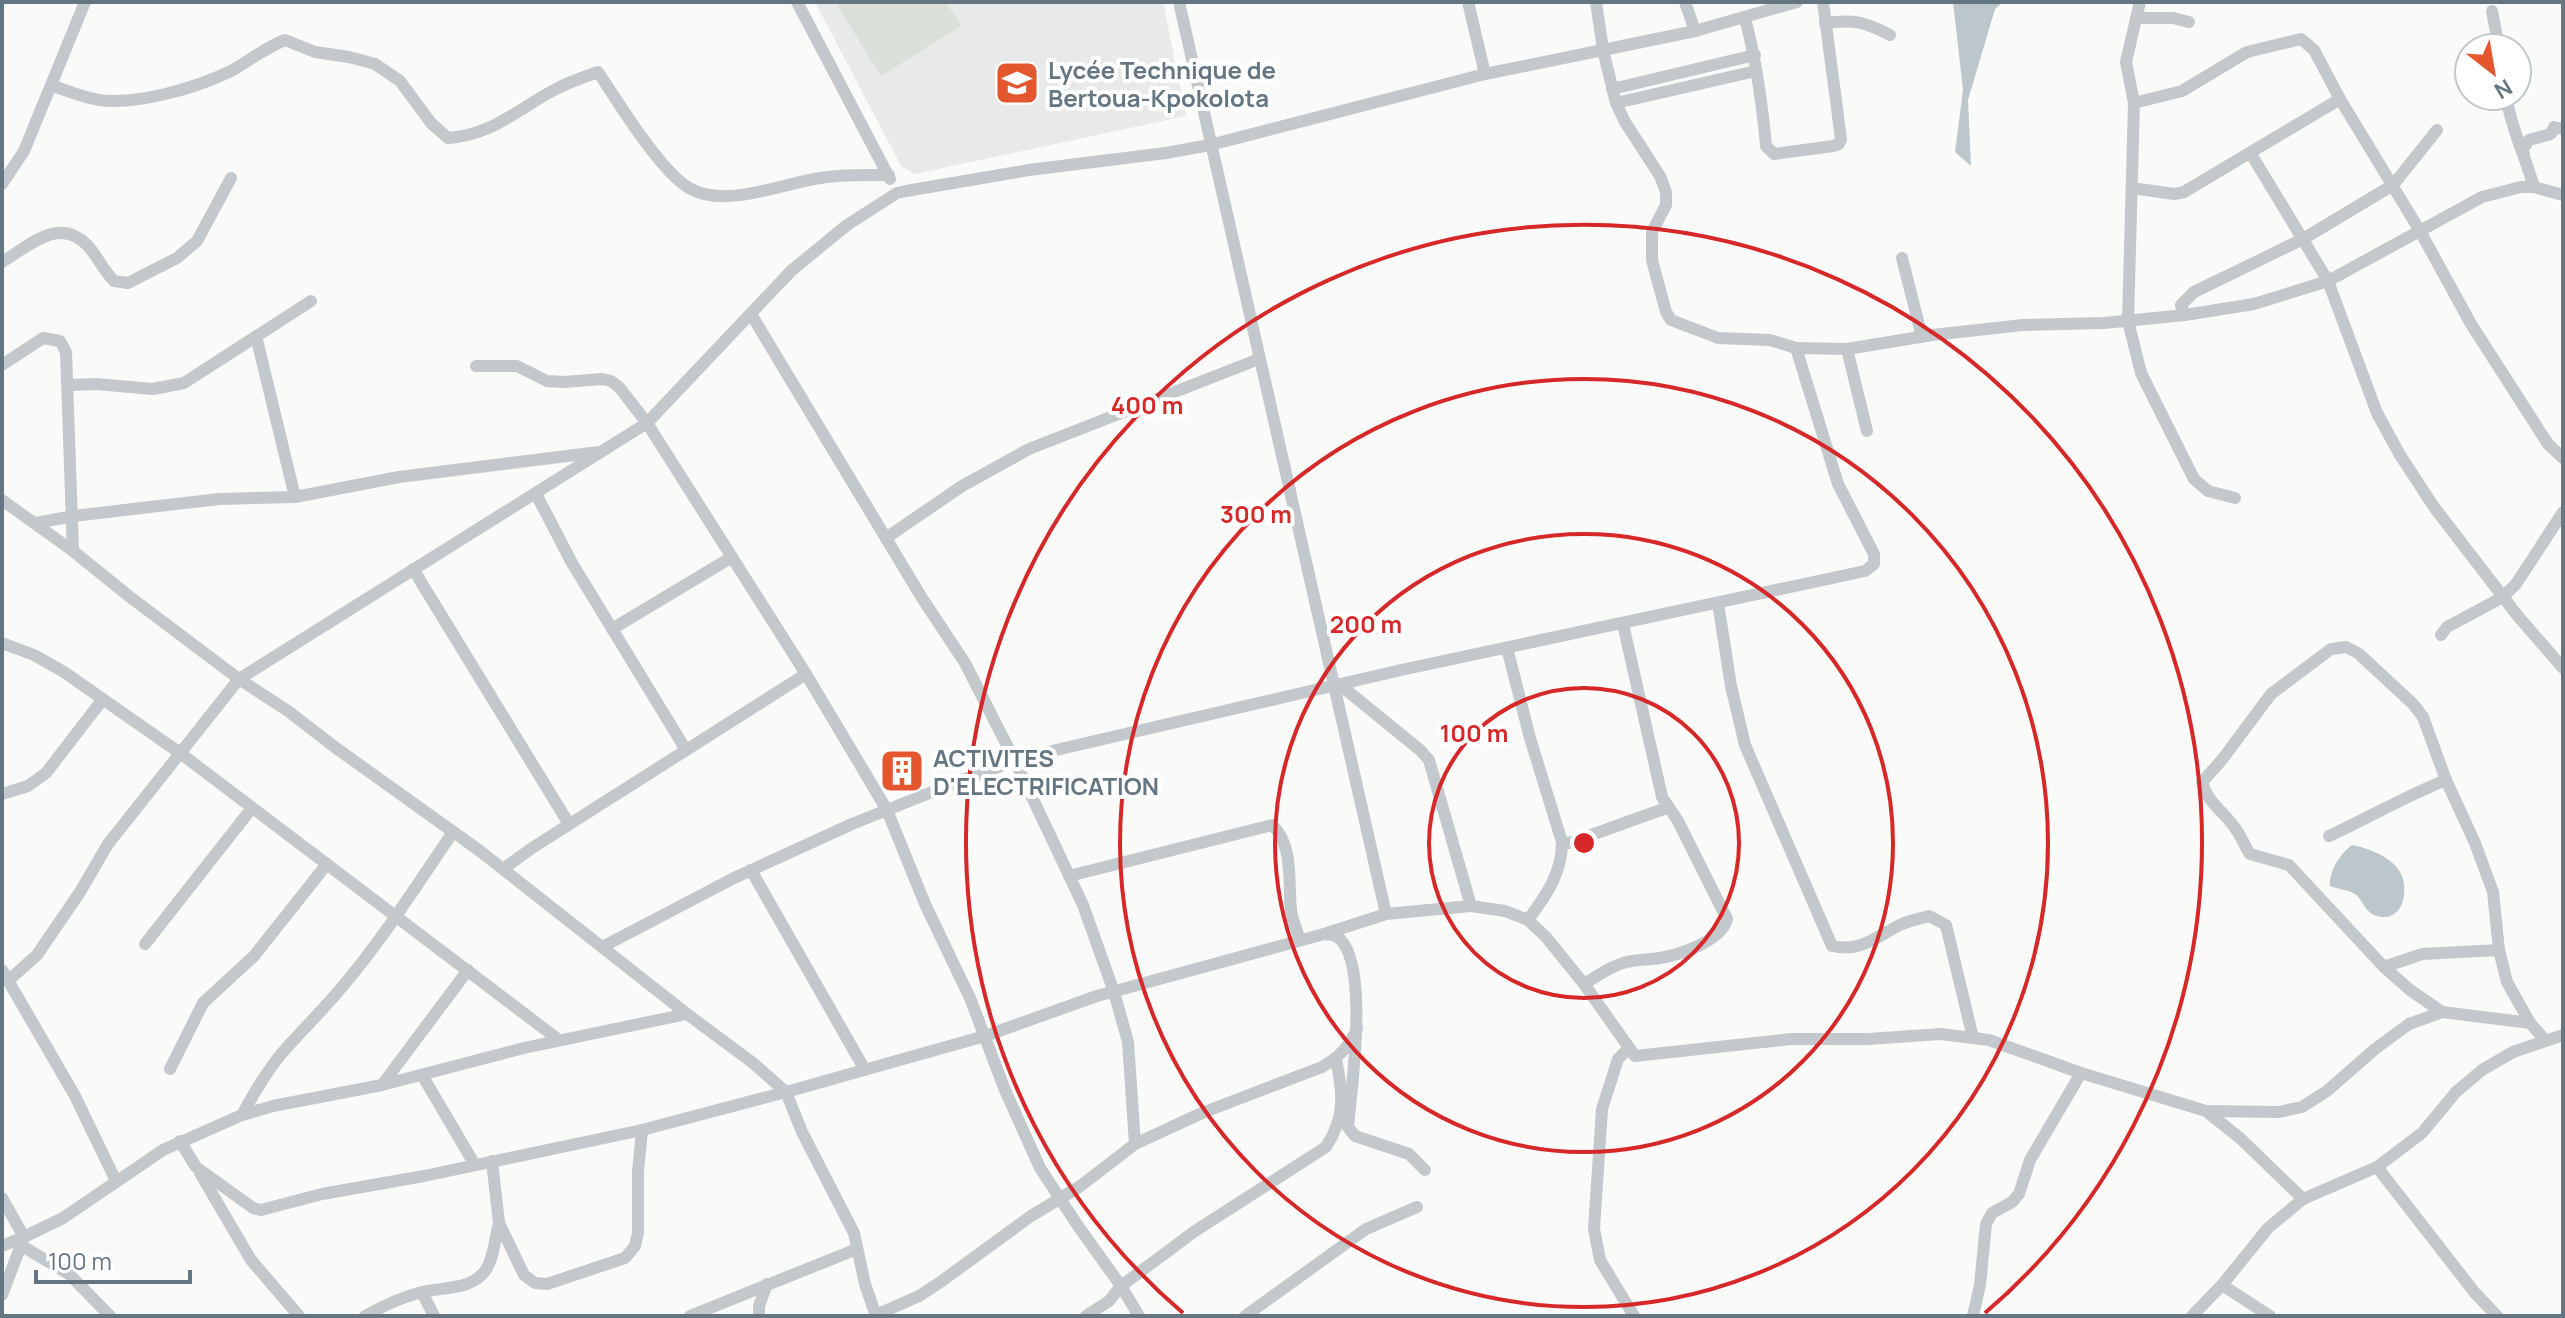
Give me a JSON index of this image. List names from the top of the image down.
{
  "places": {
    "school or university": ["Lycée Technique de Bertoua-Kpokolota"],
    "building": ["ACTIVITES D'ELECTRIFICATION"]
  },
  "scale_bar": "100 m",
  "north": "bottom right",
  "rings": [
    "400 m",
    "300 m",
    "200 m",
    "100 m"
  ]
}
